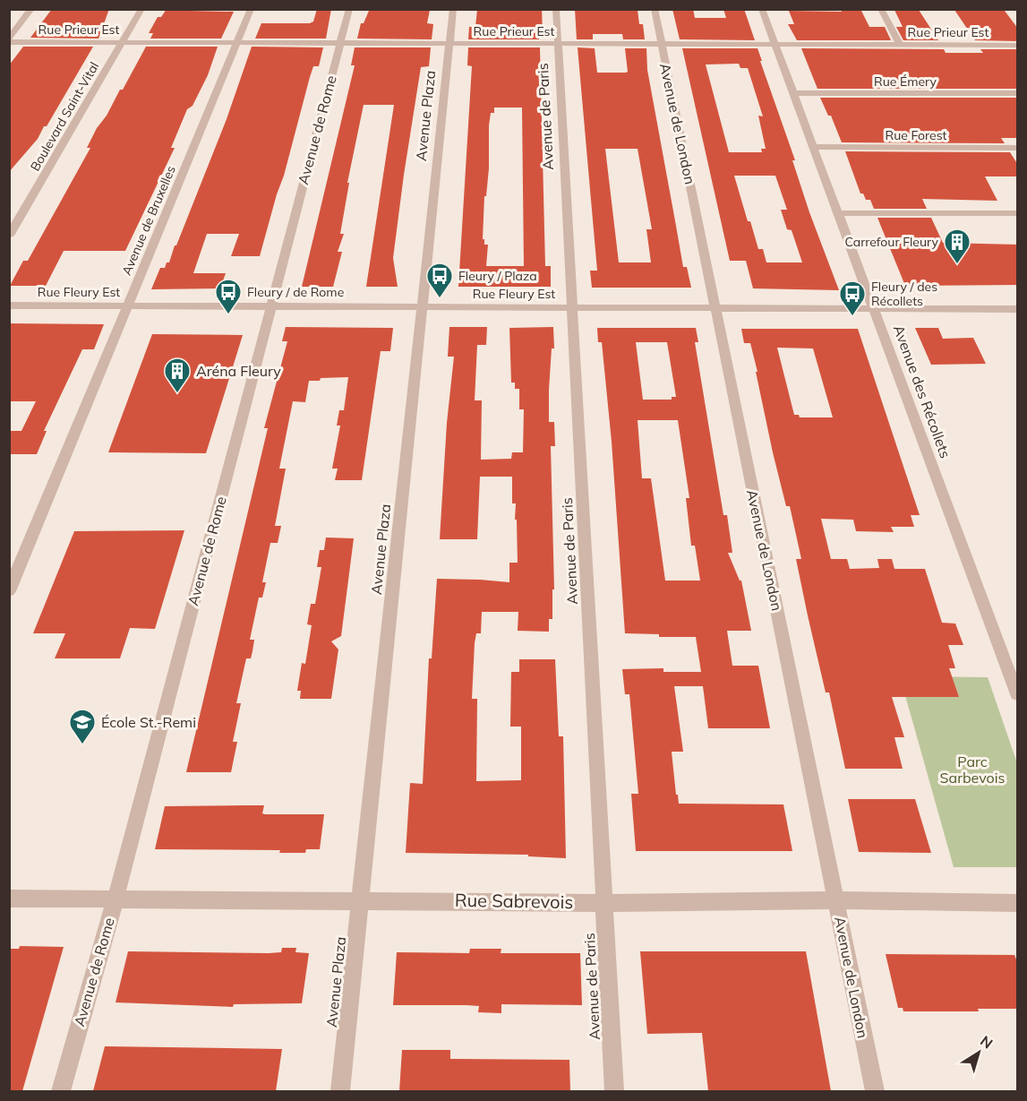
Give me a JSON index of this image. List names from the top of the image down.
{
  "streets": {
    "street": [
      "Rue Prieur Est",
      "Rue Émery",
      "Avenue Plaza",
      "Boulevard Saint-Vital",
      "Avenue de Paris",
      "Avenue de London",
      "Avenue de Rome",
      "Rue Forest",
      "Avenue de Bruxelles",
      "Rue Fleury Est",
      "Avenue des Récollets",
      "Rue Sabrevois"
    ]
  },
  "crossings": [
    ["Rue Prieur Est", "Avenue Plaza"],
    ["Rue Prieur Est", "Boulevard Saint-Vital"],
    ["Rue Prieur Est", "Avenue de Paris"],
    ["Rue Prieur Est", "Avenue de London"],
    ["Rue Prieur Est", "Avenue de Rome"],
    ["Rue Prieur Est", "Avenue de Bruxelles"],
    ["Rue Prieur Est", "Avenue des Récollets"],
    ["Rue Émery", "Avenue des Récollets"],
    ["Avenue Plaza", "Rue Fleury Est"],
    ["Avenue Plaza", "Rue Sabrevois"],
    ["Avenue de Paris", "Rue Fleury Est"],
    ["Avenue de Paris", "Rue Sabrevois"],
    ["Avenue de London", "Rue Fleury Est"],
    ["Avenue de London", "Rue Sabrevois"],
    ["Avenue de Rome", "Rue Fleury Est"],
    ["Avenue de Rome", "Rue Sabrevois"],
    ["Rue Forest", "Avenue des Récollets"],
    ["Avenue de Bruxelles", "Rue Fleury Est"],
    ["Rue Fleury Est", "Avenue des Récollets"]
  ],
  "parks": ["Parc Sarbevois"],
  "places": {
    "building": ["Carrefour Fleury", "Aréna Fleury"],
    "bus stop": ["Fleury / Plaza", "Fleury / de Rome", "Fleury / des Récollets"],
    "school or university": ["École St.-Remi"]
  },
  "north": "top right"
}
